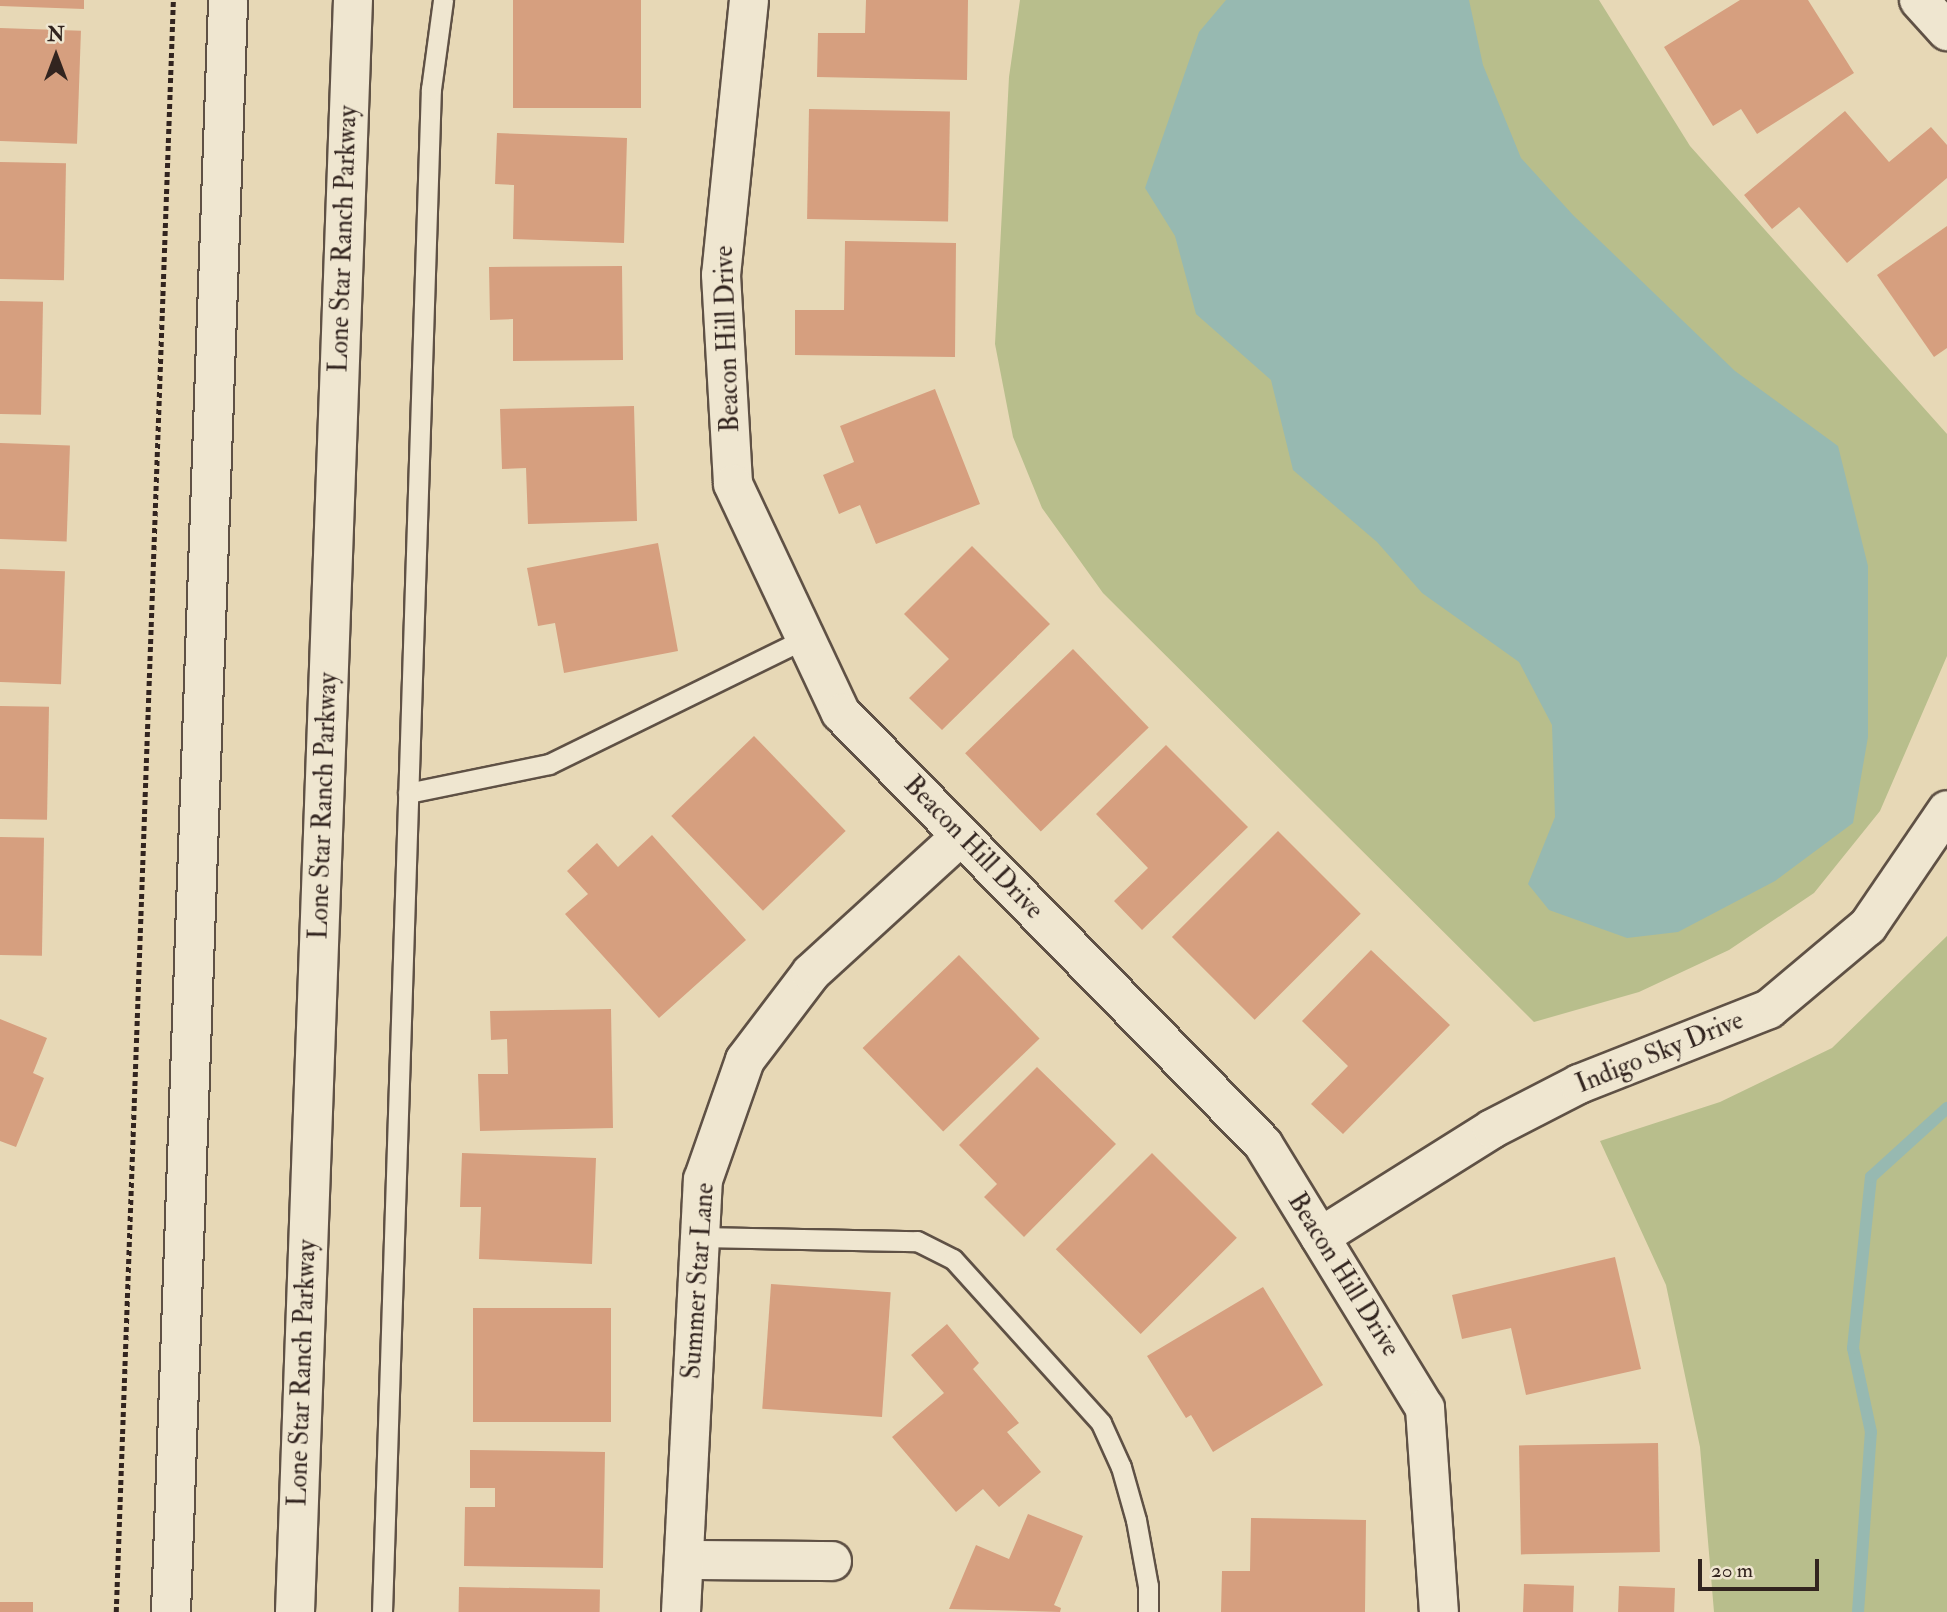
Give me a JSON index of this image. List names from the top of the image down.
{
  "streets": {
    "street": [
      "Lone Star Ranch Parkway",
      "Beacon Hill Drive",
      "Indigo Sky Drive",
      "Summer Star Lane"
    ]
  },
  "crossings": [
    ["Beacon Hill Drive", "Indigo Sky Drive"],
    ["Beacon Hill Drive", "Summer Star Lane"]
  ],
  "scale_bar": "20 m",
  "north": "top"
}
